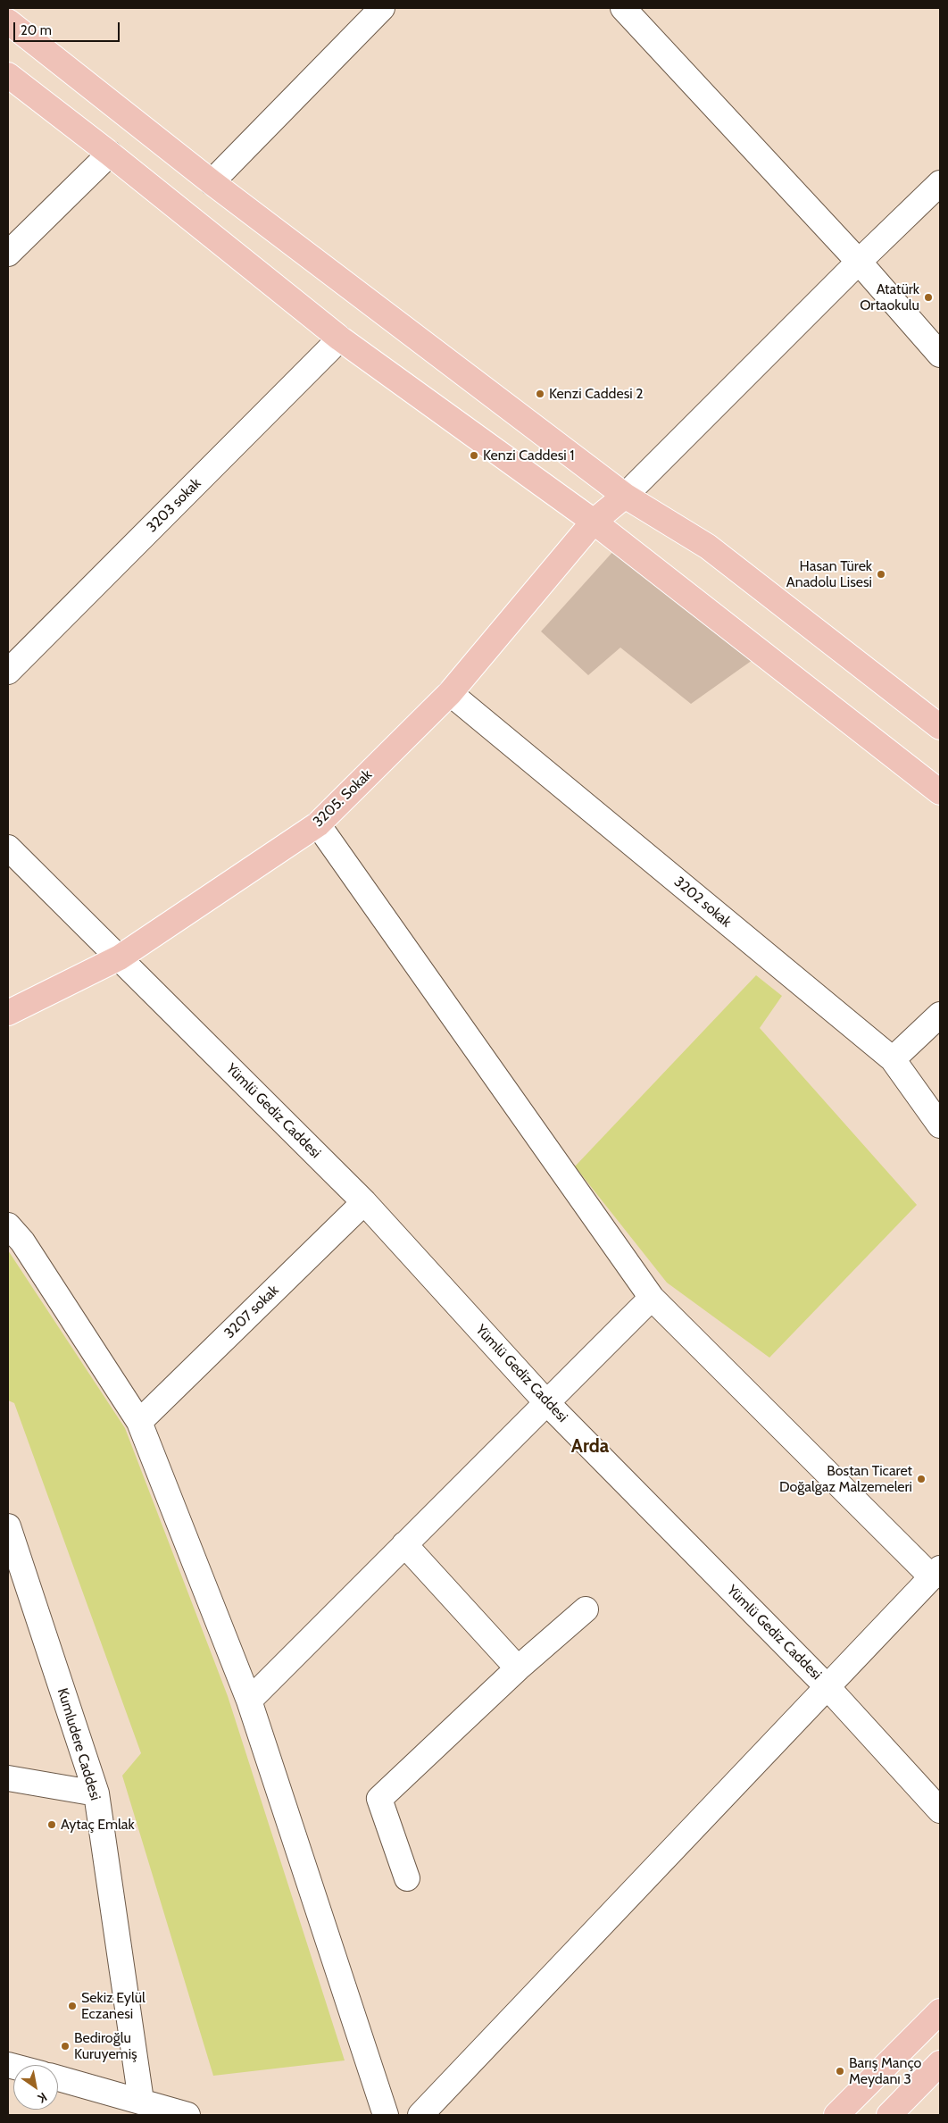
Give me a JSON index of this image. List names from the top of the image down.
{
  "streets": {
    "main road": ["3205. Sokak"],
    "street": [
      "3203 sokak",
      "3202 sokak",
      "Yümlü Gediz Caddesi",
      "3207 sokak",
      "Kumludere Caddesi"
    ]
  },
  "crossings": [
    ["3205. Sokak", "3202 sokak"],
    ["3205. Sokak", "Yümlü Gediz Caddesi"],
    ["Yümlü Gediz Caddesi", "3207 sokak"]
  ],
  "districts": ["Arda"],
  "places": [
    "Atatürk Ortaokulu",
    "Kenzi Caddesi 2",
    "Kenzi Caddesi 1",
    "Hasan Türek Anadolu Lisesi",
    "Bostan Ticaret Doğalgaz Malzemeleri",
    "Aytaç Emlak",
    "Sekiz Eylül Eczanesi",
    "Bediroğlu Kuruyemiş",
    "Barış Manço Meydanı 3"
  ],
  "scale_bar": "20 m",
  "north": "bottom right"
}
